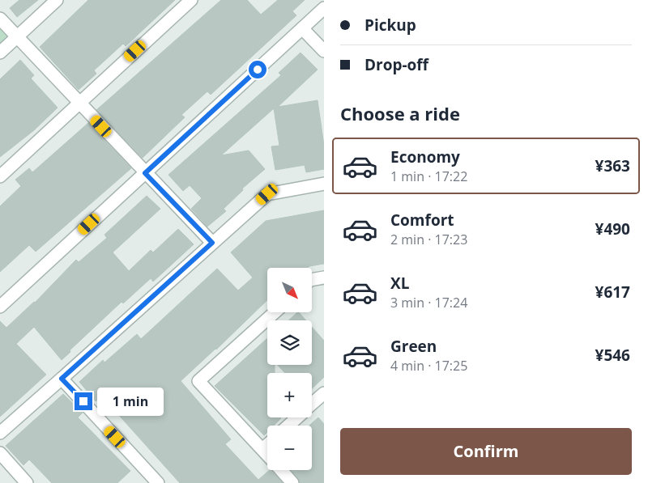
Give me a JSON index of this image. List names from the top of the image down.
{
  "north": "bottom right",
  "page": {
    "banner": ["Pickup", "Drop-off"],
    "heading": "Choose a ride",
    "list": [
      {
        "name": "Economy",
        "note": "1 min · 17:22",
        "value": "¥363"
      },
      {
        "name": "Comfort",
        "note": "2 min · 17:23",
        "value": "¥490"
      },
      {
        "name": "XL",
        "note": "3 min · 17:24",
        "value": "¥617"
      },
      {
        "name": "Green",
        "note": "4 min · 17:25",
        "value": "¥546"
      }
    ],
    "map_buttons": ["+", "−"],
    "bubble": "1 min",
    "buttons": "Confirm"
  }
}
